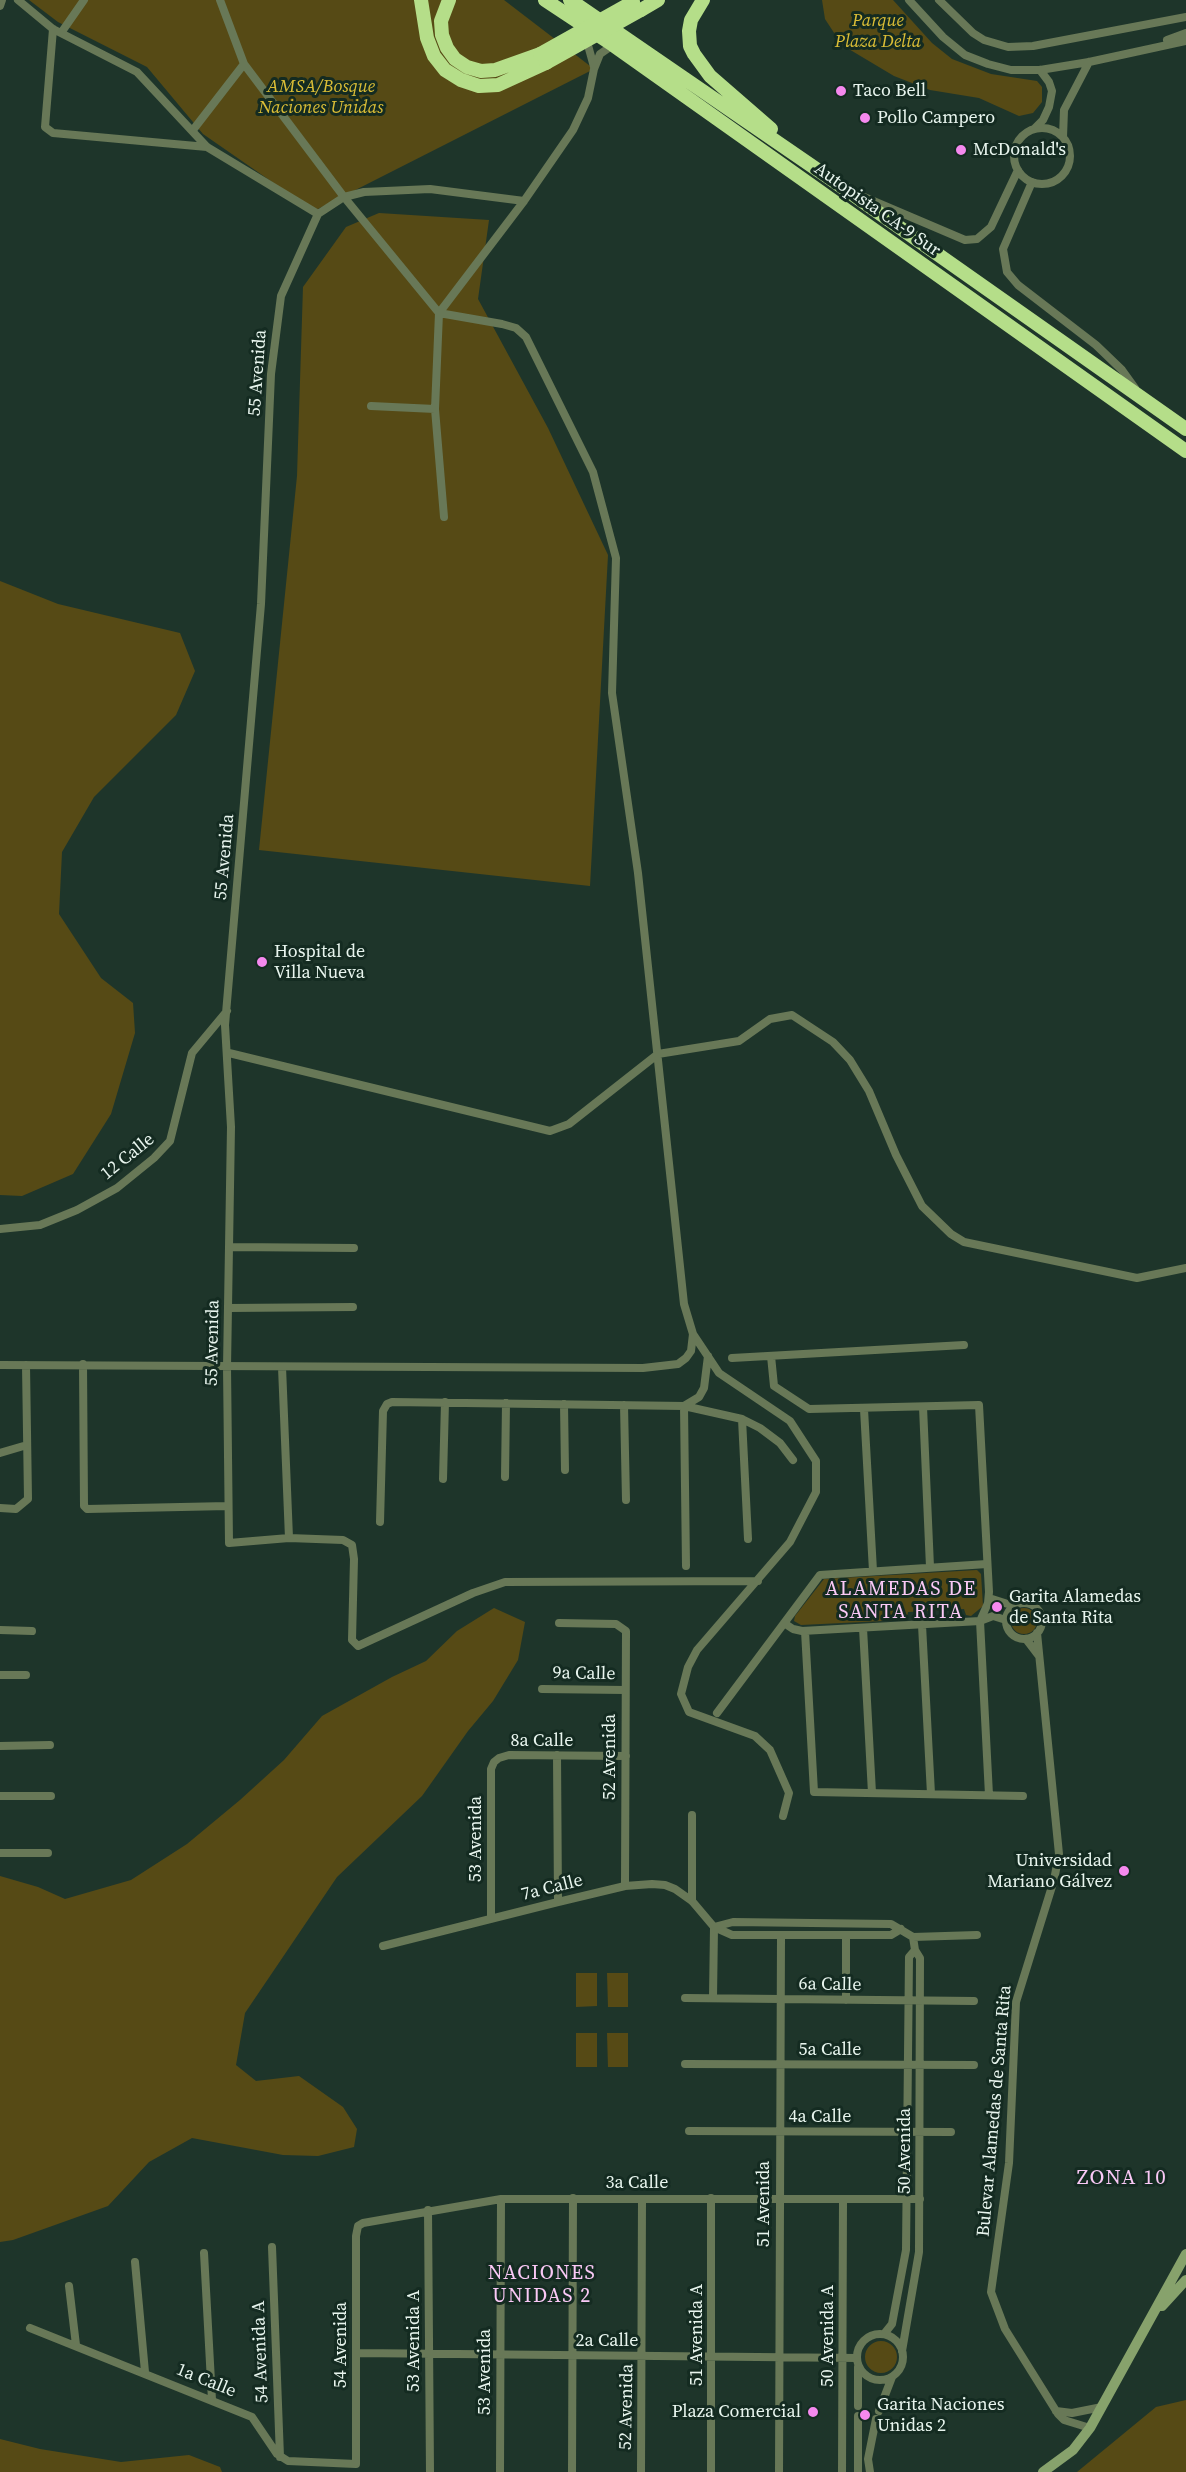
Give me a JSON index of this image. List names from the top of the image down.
{
  "streets": {
    "highway": ["Autopista CA-9 Sur"],
    "street": [
      "55 Avenida",
      "12 Calle",
      "9a Calle",
      "8a Calle",
      "52 Avenida",
      "53 Avenida",
      "7a Calle",
      "6a Calle",
      "5a Calle",
      "Bulevar Alamedas de Santa Rita",
      "4a Calle",
      "50 Avenida",
      "3a Calle",
      "51 Avenida",
      "51 Avenida A",
      "50 Avenida A",
      "53 Avenida A",
      "2a Calle",
      "54 Avenida",
      "54 Avenida A",
      "1a Calle"
    ]
  },
  "crossings": [
    ["55 Avenida", "12 Calle"],
    ["9a Calle", "52 Avenida"],
    ["8a Calle", "52 Avenida"],
    ["8a Calle", "53 Avenida"],
    ["52 Avenida", "7a Calle"],
    ["52 Avenida", "3a Calle"],
    ["52 Avenida", "2a Calle"],
    ["53 Avenida", "7a Calle"],
    ["53 Avenida", "3a Calle"],
    ["53 Avenida", "2a Calle"],
    ["6a Calle", "50 Avenida"],
    ["6a Calle", "51 Avenida"],
    ["5a Calle", "50 Avenida"],
    ["5a Calle", "51 Avenida"],
    ["4a Calle", "50 Avenida"],
    ["4a Calle", "51 Avenida"],
    ["50 Avenida", "3a Calle"],
    ["50 Avenida", "2a Calle"],
    ["3a Calle", "51 Avenida"],
    ["3a Calle", "51 Avenida A"],
    ["3a Calle", "50 Avenida A"],
    ["3a Calle", "53 Avenida A"],
    ["3a Calle", "54 Avenida"],
    ["51 Avenida", "2a Calle"],
    ["51 Avenida A", "2a Calle"],
    ["50 Avenida A", "2a Calle"],
    ["53 Avenida A", "2a Calle"],
    ["2a Calle", "54 Avenida"],
    ["54 Avenida", "54 Avenida A"],
    ["54 Avenida", "1a Calle"],
    ["54 Avenida A", "1a Calle"]
  ],
  "districts": ["ALAMEDAS DE SANTA RITA", "ZONA 10", "NACIONES UNIDAS 2"],
  "parks": ["Parque Plaza Delta", "AMSA/Bosque Naciones Unidas"],
  "places": [
    "Taco Bell",
    "Pollo Campero",
    "McDonald's",
    "Hospital de Villa Nueva",
    "Garita Alamedas de Santa Rita",
    "Universidad Mariano Gálvez",
    "Plaza Comercial",
    "Garita Naciones Unidas 2"
  ]
}
